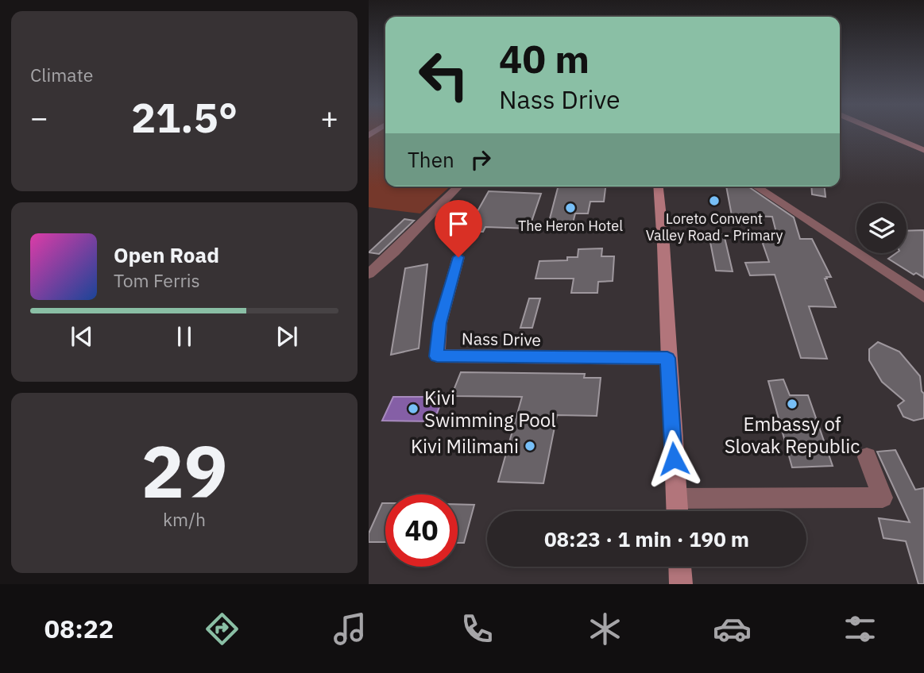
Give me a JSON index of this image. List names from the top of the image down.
{
  "streets": {
    "street": ["Nass Drive"]
  },
  "places": [
    "Loreto Convent Valley Road - Primary",
    "The Heron Hotel",
    "Embassy of Slovak Republic",
    "Kivi Swimming Pool",
    "Kivi Milimani"
  ],
  "page": {
    "tile": [
      "Climate",
      ["29", "km/h"]
    ],
    "turn": ["40 m", "Nass Drive"],
    "heat": ["−", "21.5°", "+"],
    "then": "Then",
    "song": ["Open Road", "Tom Ferris"],
    "limit": "40",
    "trip": "08:23 · 1 min · 190 m",
    "tabs": "08:22"
  }
}
